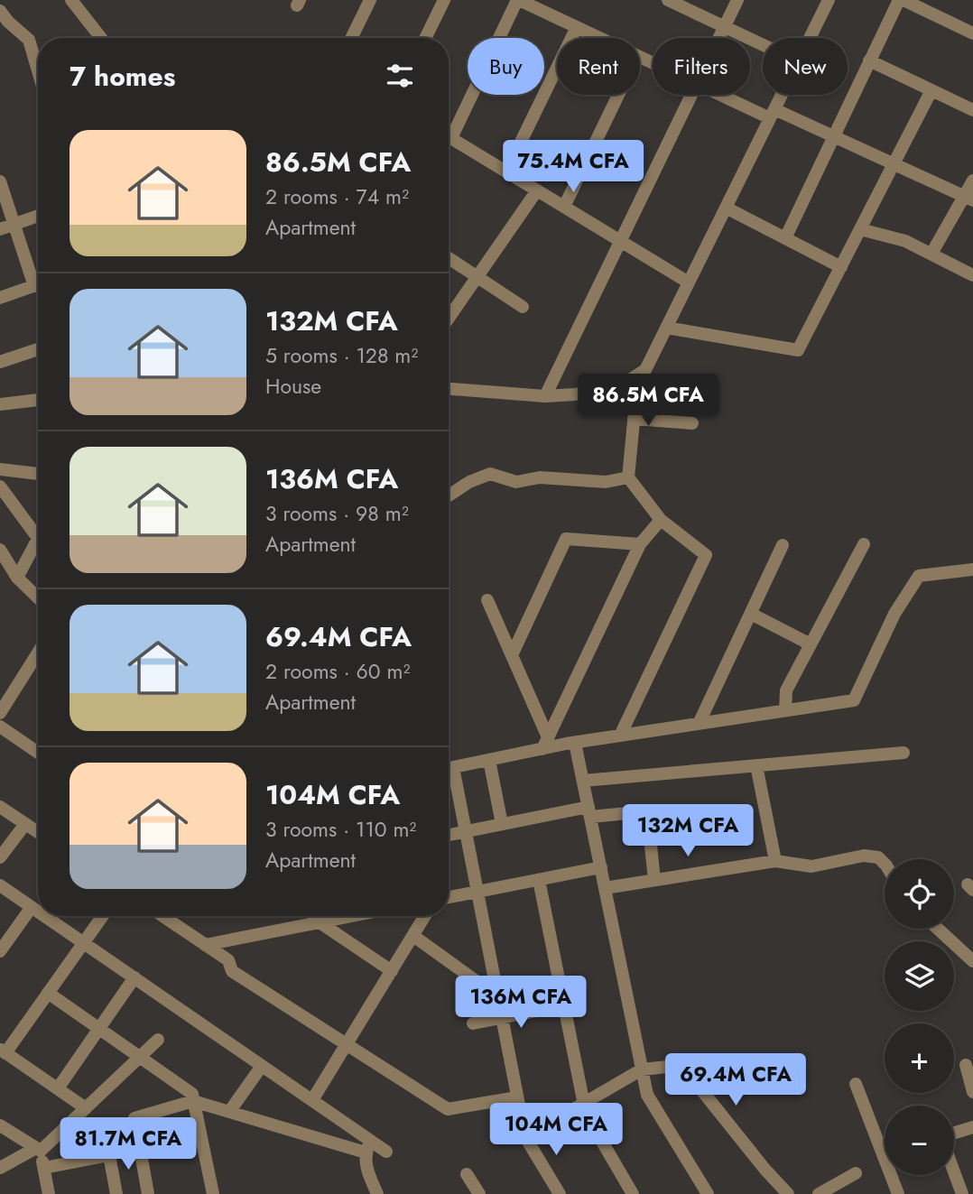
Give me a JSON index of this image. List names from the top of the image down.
{
  "page": {
    "chip": [
      "Buy",
      "Rent",
      "Filters",
      "New"
    ],
    "heading": "7 homes",
    "list": [
      {
        "name": "86.5M CFA",
        "note": "2 rooms · 74 m² · Apartment"
      },
      {
        "name": "132M CFA",
        "note": "5 rooms · 128 m² · House"
      },
      {
        "name": "136M CFA",
        "note": "3 rooms · 98 m² · Apartment"
      },
      {
        "name": "69.4M CFA",
        "note": "2 rooms · 60 m² · Apartment"
      },
      {
        "name": "104M CFA",
        "note": "3 rooms · 110 m² · Apartment"
      }
    ],
    "price": [
      "75.4M CFA",
      "86.5M CFA",
      "132M CFA",
      "136M CFA",
      "69.4M CFA",
      "104M CFA",
      "81.7M CFA"
    ],
    "map_buttons": ["+", "−"]
  }
}
